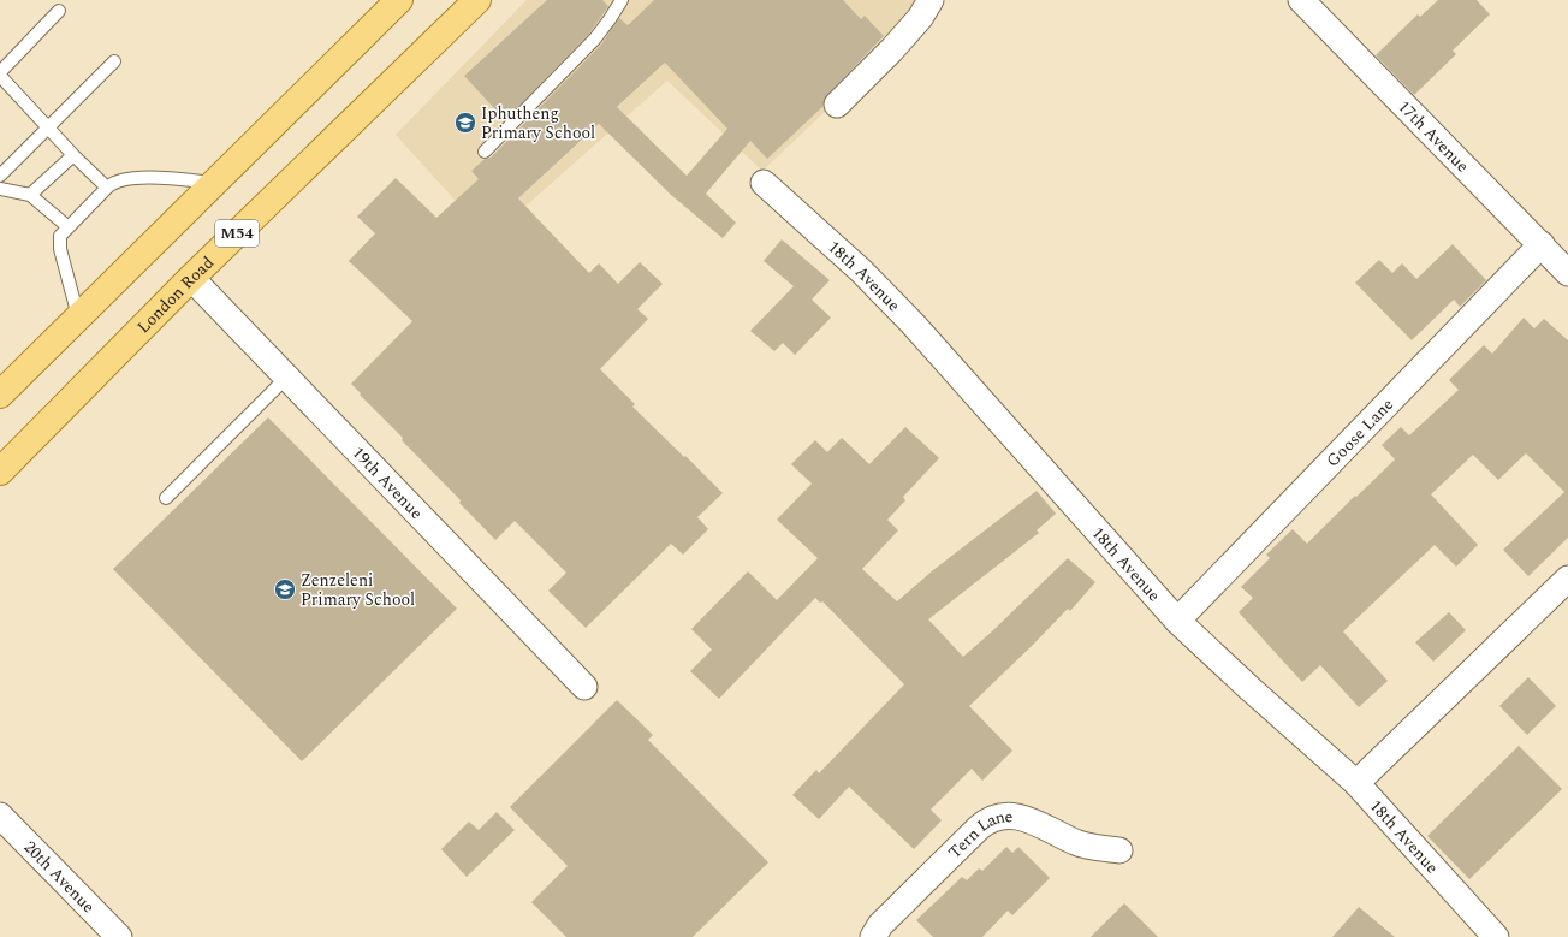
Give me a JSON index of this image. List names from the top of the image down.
{
  "streets": {
    "main road": ["M54", "London Road"],
    "street": [
      "17th Avenue",
      "18th Avenue",
      "Goose Lane",
      "19th Avenue",
      "Tern Lane",
      "20th Avenue"
    ]
  },
  "crossings": [
    ["17th Avenue", "Goose Lane"],
    ["18th Avenue", "Goose Lane"],
    ["London Road", "19th Avenue"]
  ],
  "places": {
    "school or university": ["Iphutheng Primary School", "Zenzeleni Primary School"]
  }
}
